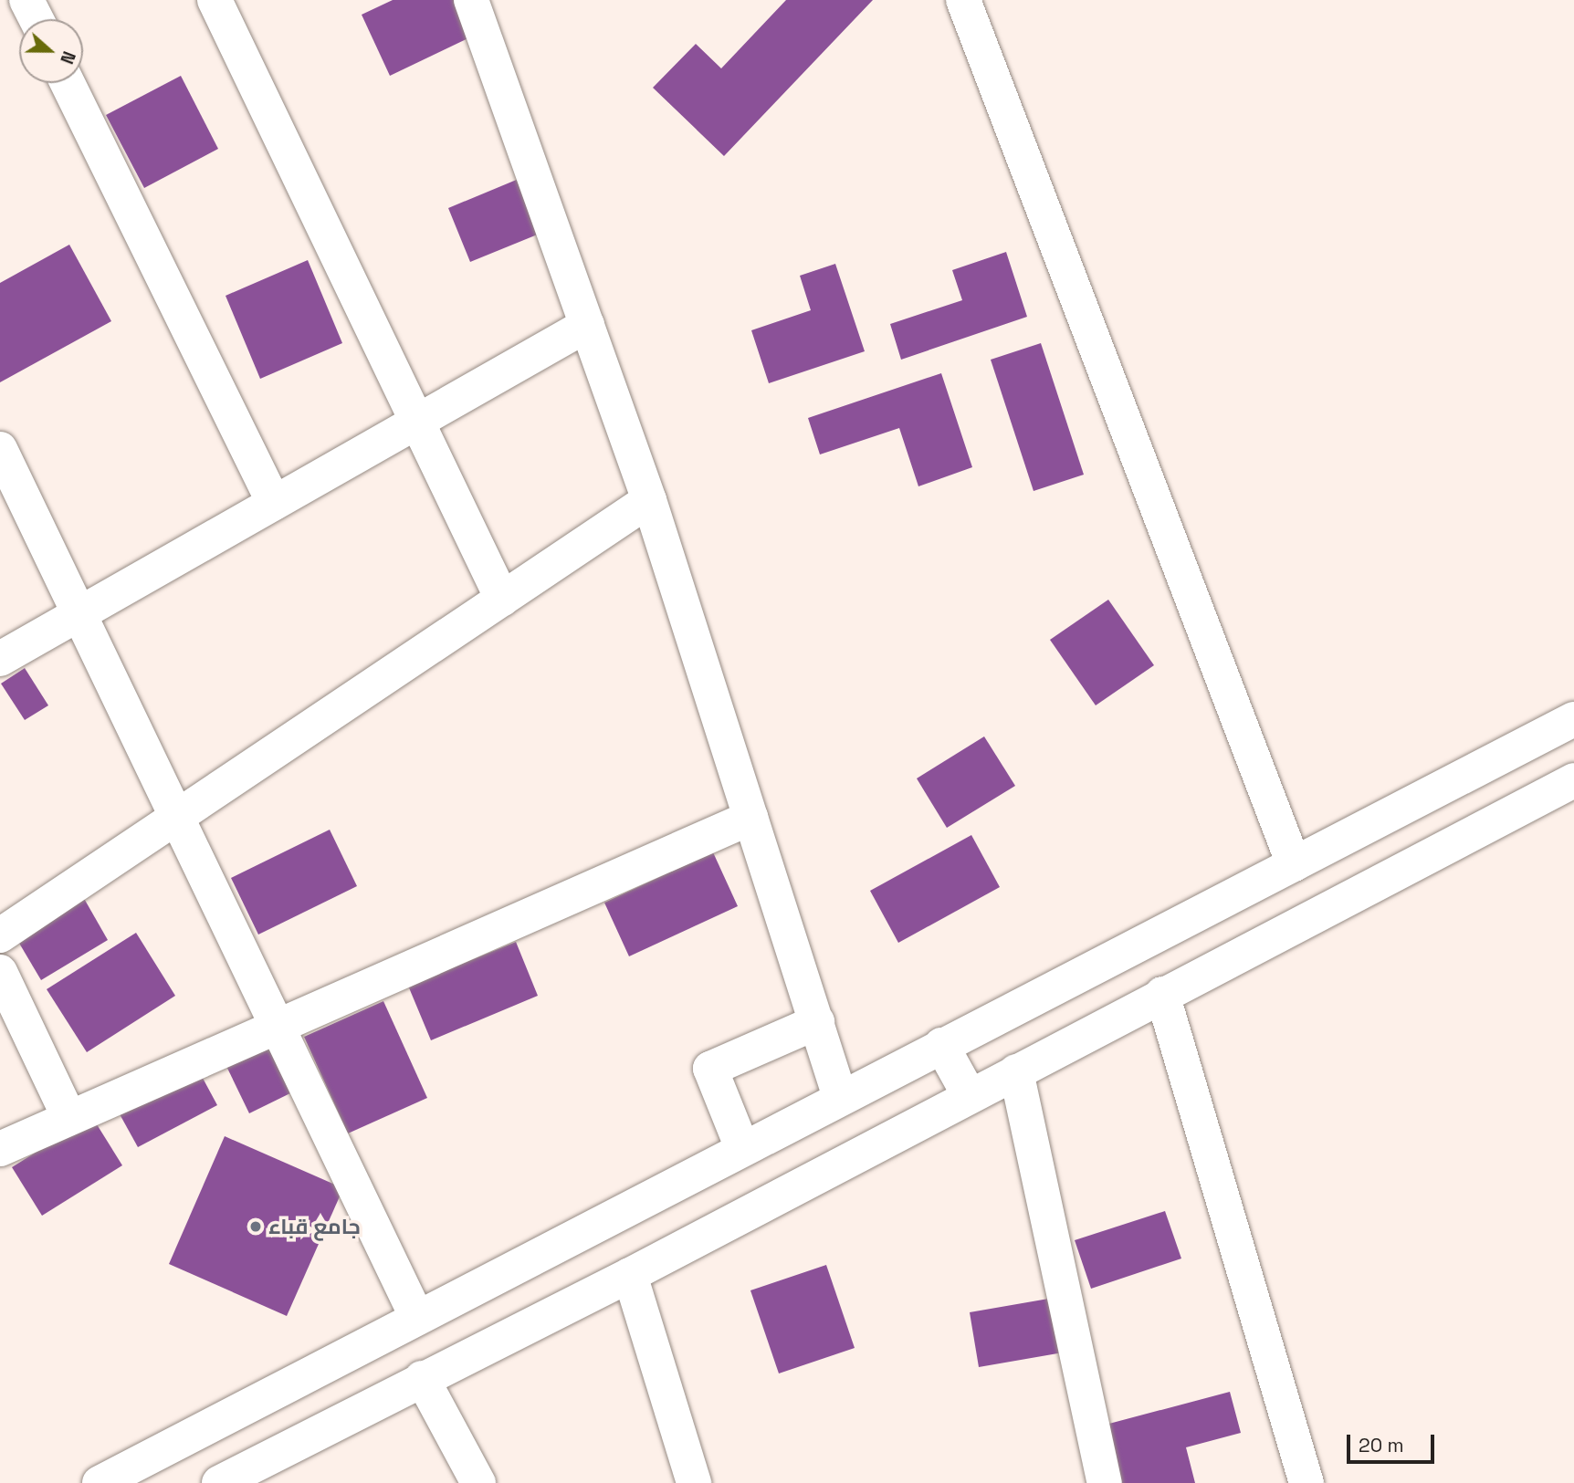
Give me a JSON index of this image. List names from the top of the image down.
{
  "places": ["جامع قباء"],
  "scale_bar": "20 m",
  "north": "right"
}
